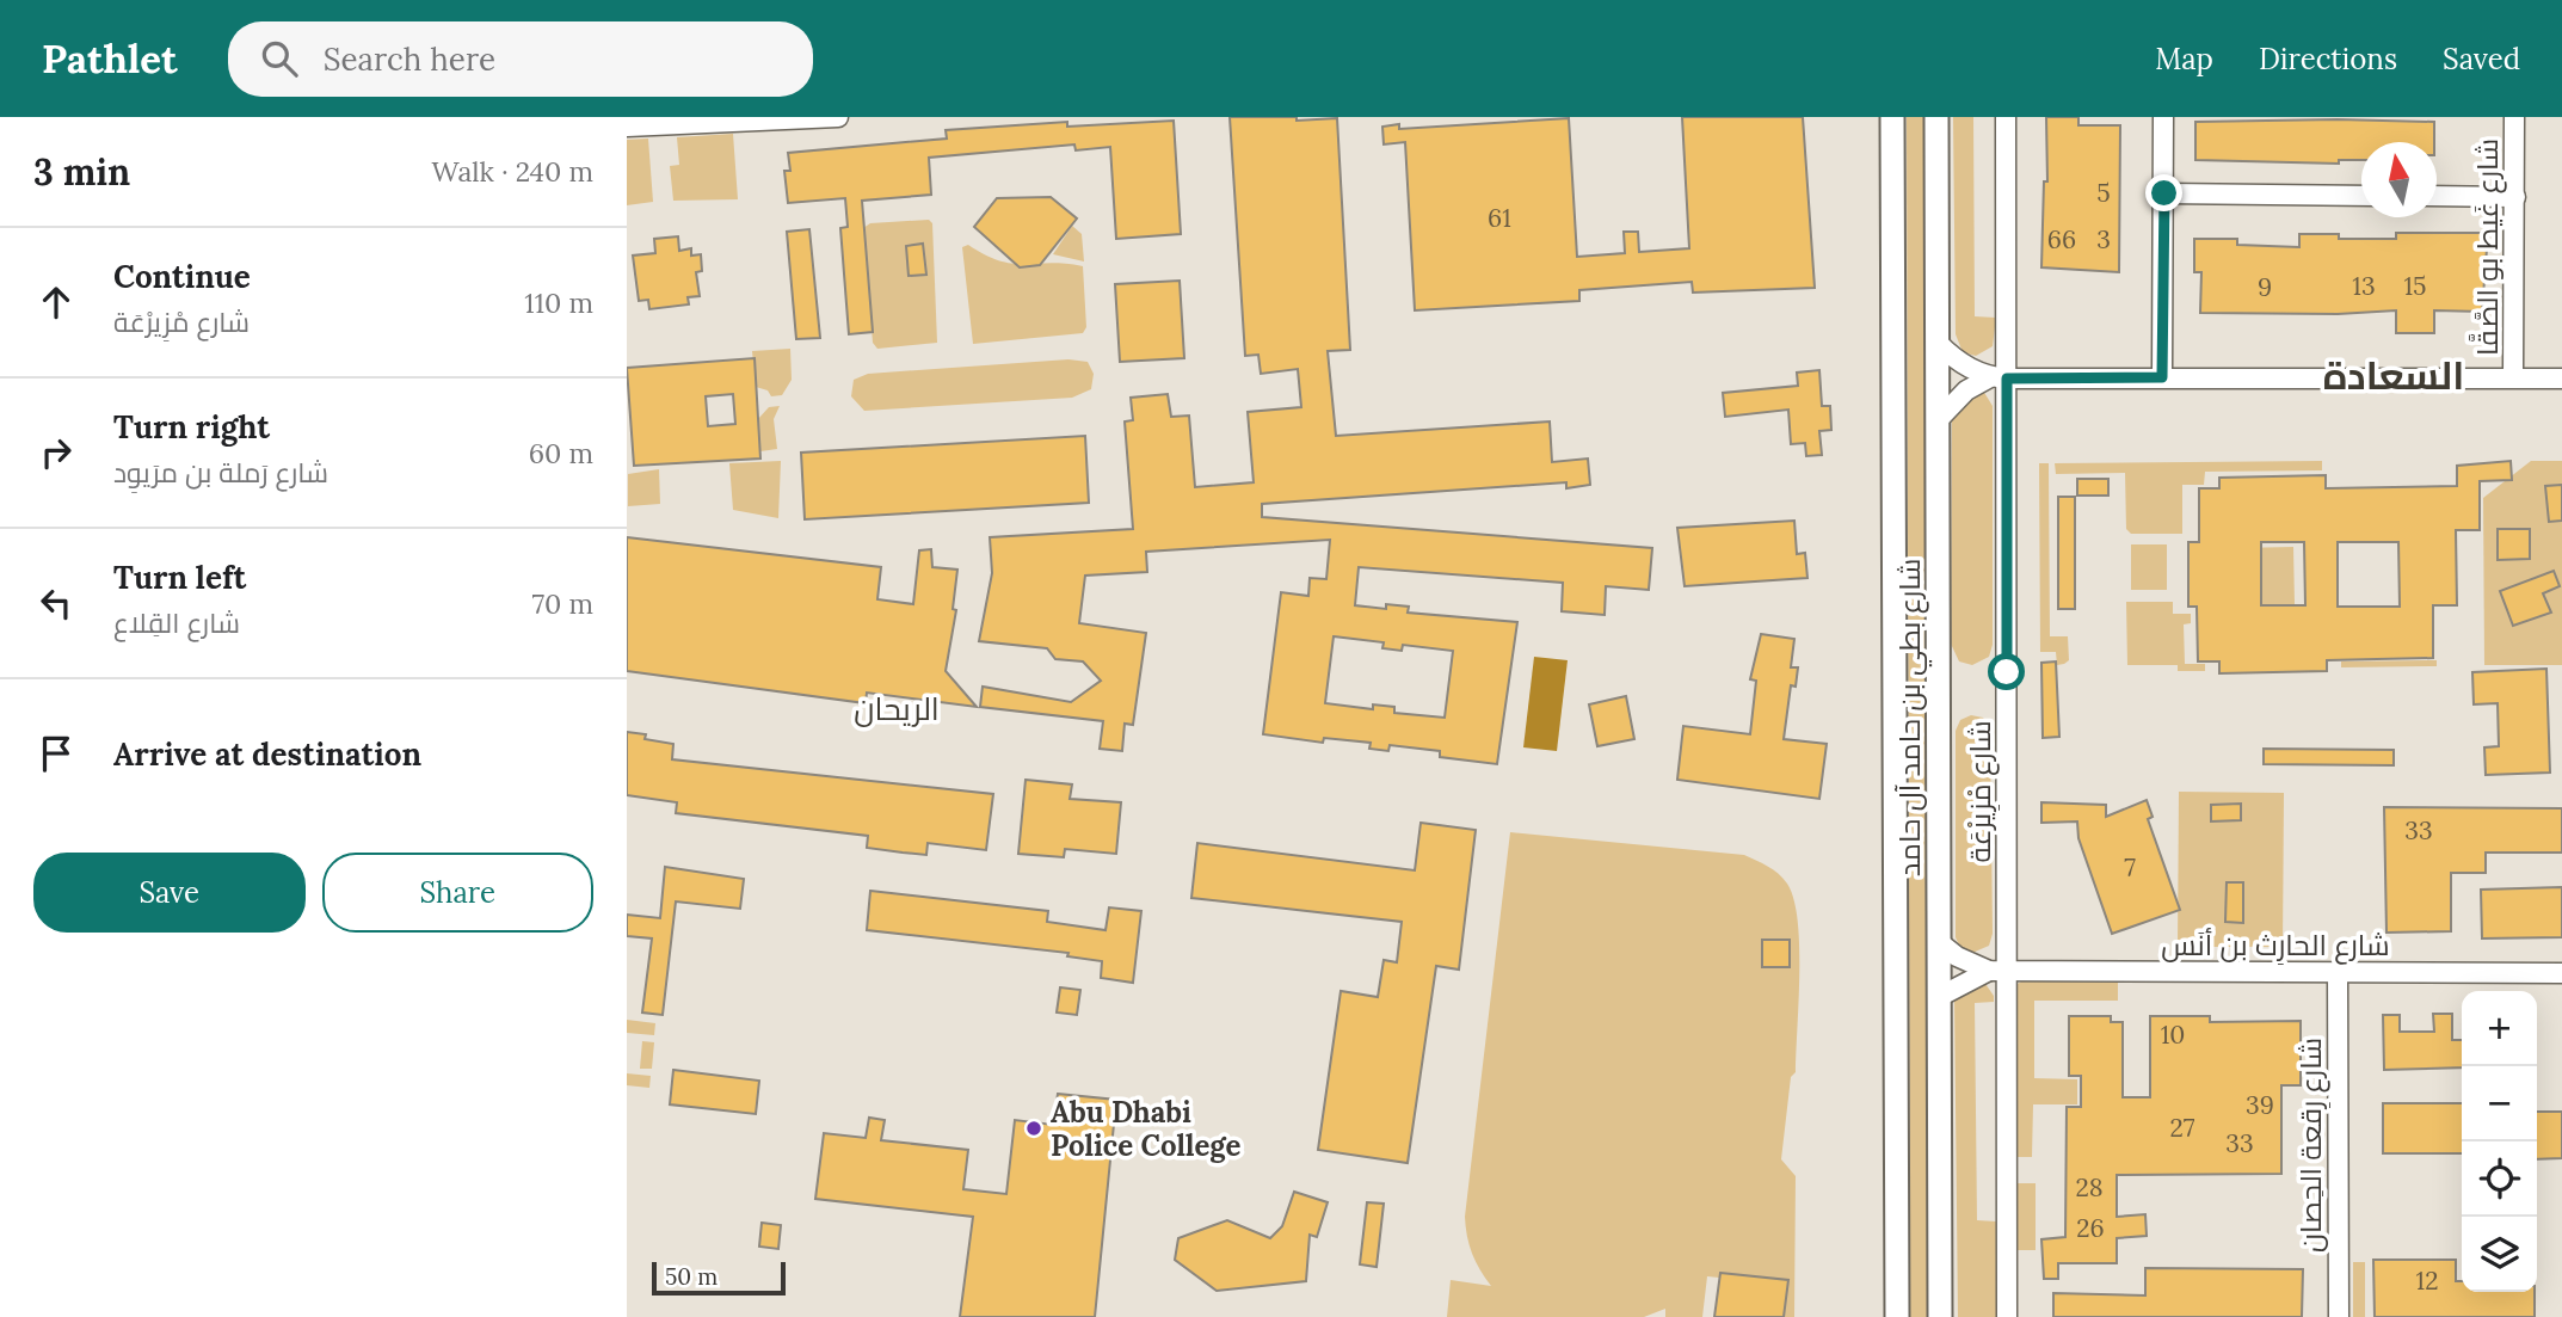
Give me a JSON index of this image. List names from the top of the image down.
{
  "streets": {
    "street": [
      "شارع غَيط بو الصَّقَّا",
      "شارع بطي بن حامد آل حامد",
      "شارع مْزِيرْعَة",
      "شارع الحارِث بن أنَس",
      "شارع رِقعة الحِصان"
    ]
  },
  "crossings": [
    ["شارع بطي بن حامد آل حامد", "شارع الحارِث بن أنَس"],
    ["شارع مْزِيرْعَة", "شارع الحارِث بن أنَس"],
    ["شارع الحارِث بن أنَس", "شارع رِقعة الحِصان"]
  ],
  "districts": ["السعادة", "الريحان"],
  "places": ["Abu Dhabi Police College"],
  "house_numbers": [
    "5",
    "61",
    "66",
    "3",
    "13",
    "15",
    "9",
    "33",
    "7",
    "10",
    "39",
    "27",
    "33",
    "28",
    "26",
    "12"
  ],
  "scale_bar": "50 m",
  "north": "top",
  "page": {
    "header": "Pathlet",
    "search": "Search here",
    "nav": ["Map", "Directions", "Saved"],
    "heading": ["3 min", "Walk · 240 m"],
    "list": [
      ["Continue", "شارع مْزِيرْعَة", "110 m"],
      ["Turn right", "شارع رَملة بن مرَيوِد", "60 m"],
      ["Turn left", "شارع القِلاع", "70 m"],
      "Arrive at destination"
    ],
    "buttons": ["Save", "Share"],
    "map_buttons": ["+", "−"],
    "scale": "50 m"
  }
}
